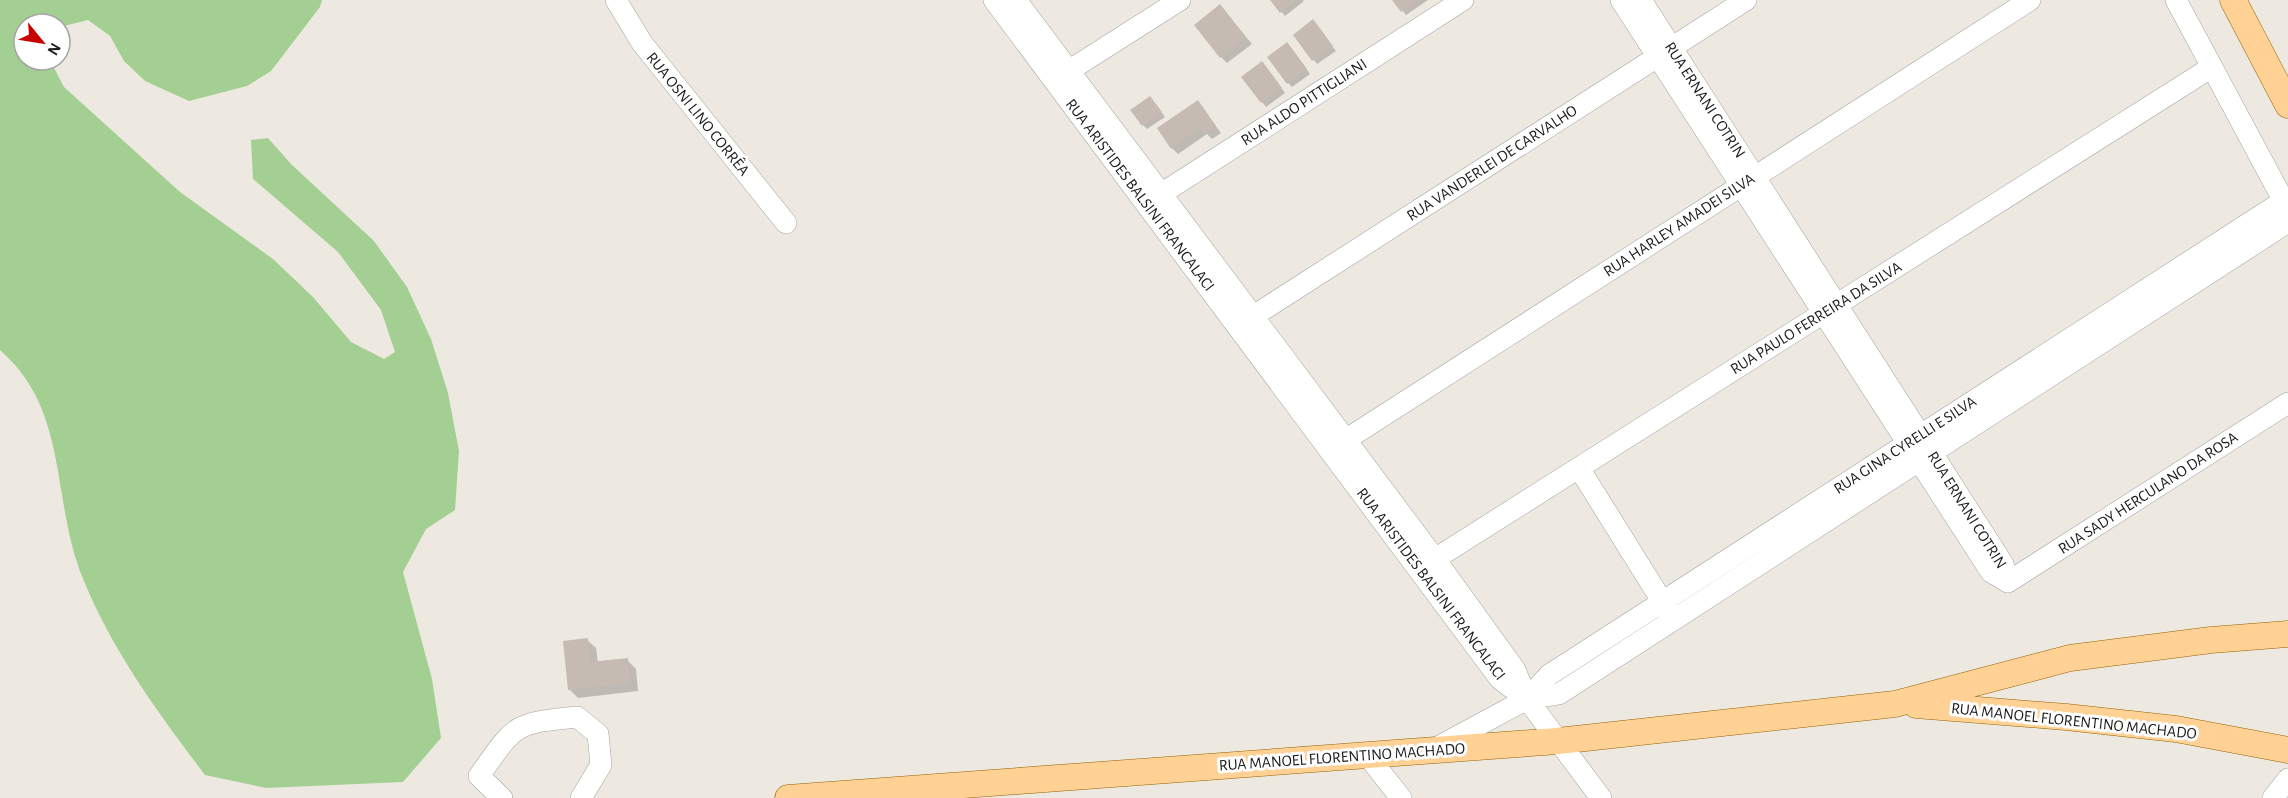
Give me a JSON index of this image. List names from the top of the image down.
{
  "streets": {
    "main road": ["RUA MANOEL FLORENTINO MACHADO"],
    "street": [
      "RUA ERNANI COTRIN",
      "RUA ALDO PITTIGLIANI",
      "RUA OSNI LINO CORRÊA",
      "RUA VANDERLEI DE CARVALHO",
      "RUA ARISTIDES BALSINI FRANCALACI",
      "RUA HARLEY AMADEI SILVA",
      "RUA PAULO FERREIRA DA SILVA",
      "RUA GINA CYRELLI E SILVA",
      "RUA SADY HERCULANO DA ROSA"
    ]
  },
  "crossings": [
    ["RUA ERNANI COTRIN", "RUA VANDERLEI DE CARVALHO"],
    ["RUA ERNANI COTRIN", "RUA HARLEY AMADEI SILVA"],
    ["RUA ERNANI COTRIN", "RUA PAULO FERREIRA DA SILVA"],
    ["RUA ERNANI COTRIN", "RUA GINA CYRELLI E SILVA"],
    ["RUA ERNANI COTRIN", "RUA SADY HERCULANO DA ROSA"],
    ["RUA ALDO PITTIGLIANI", "RUA ARISTIDES BALSINI FRANCALACI"],
    ["RUA VANDERLEI DE CARVALHO", "RUA ARISTIDES BALSINI FRANCALACI"],
    ["RUA ARISTIDES BALSINI FRANCALACI", "RUA HARLEY AMADEI SILVA"],
    ["RUA ARISTIDES BALSINI FRANCALACI", "RUA PAULO FERREIRA DA SILVA"],
    ["RUA ARISTIDES BALSINI FRANCALACI", "RUA GINA CYRELLI E SILVA"],
    ["RUA ARISTIDES BALSINI FRANCALACI", "RUA MANOEL FLORENTINO MACHADO"],
    ["RUA GINA CYRELLI E SILVA", "RUA MANOEL FLORENTINO MACHADO"]
  ],
  "north": "bottom right"
}
